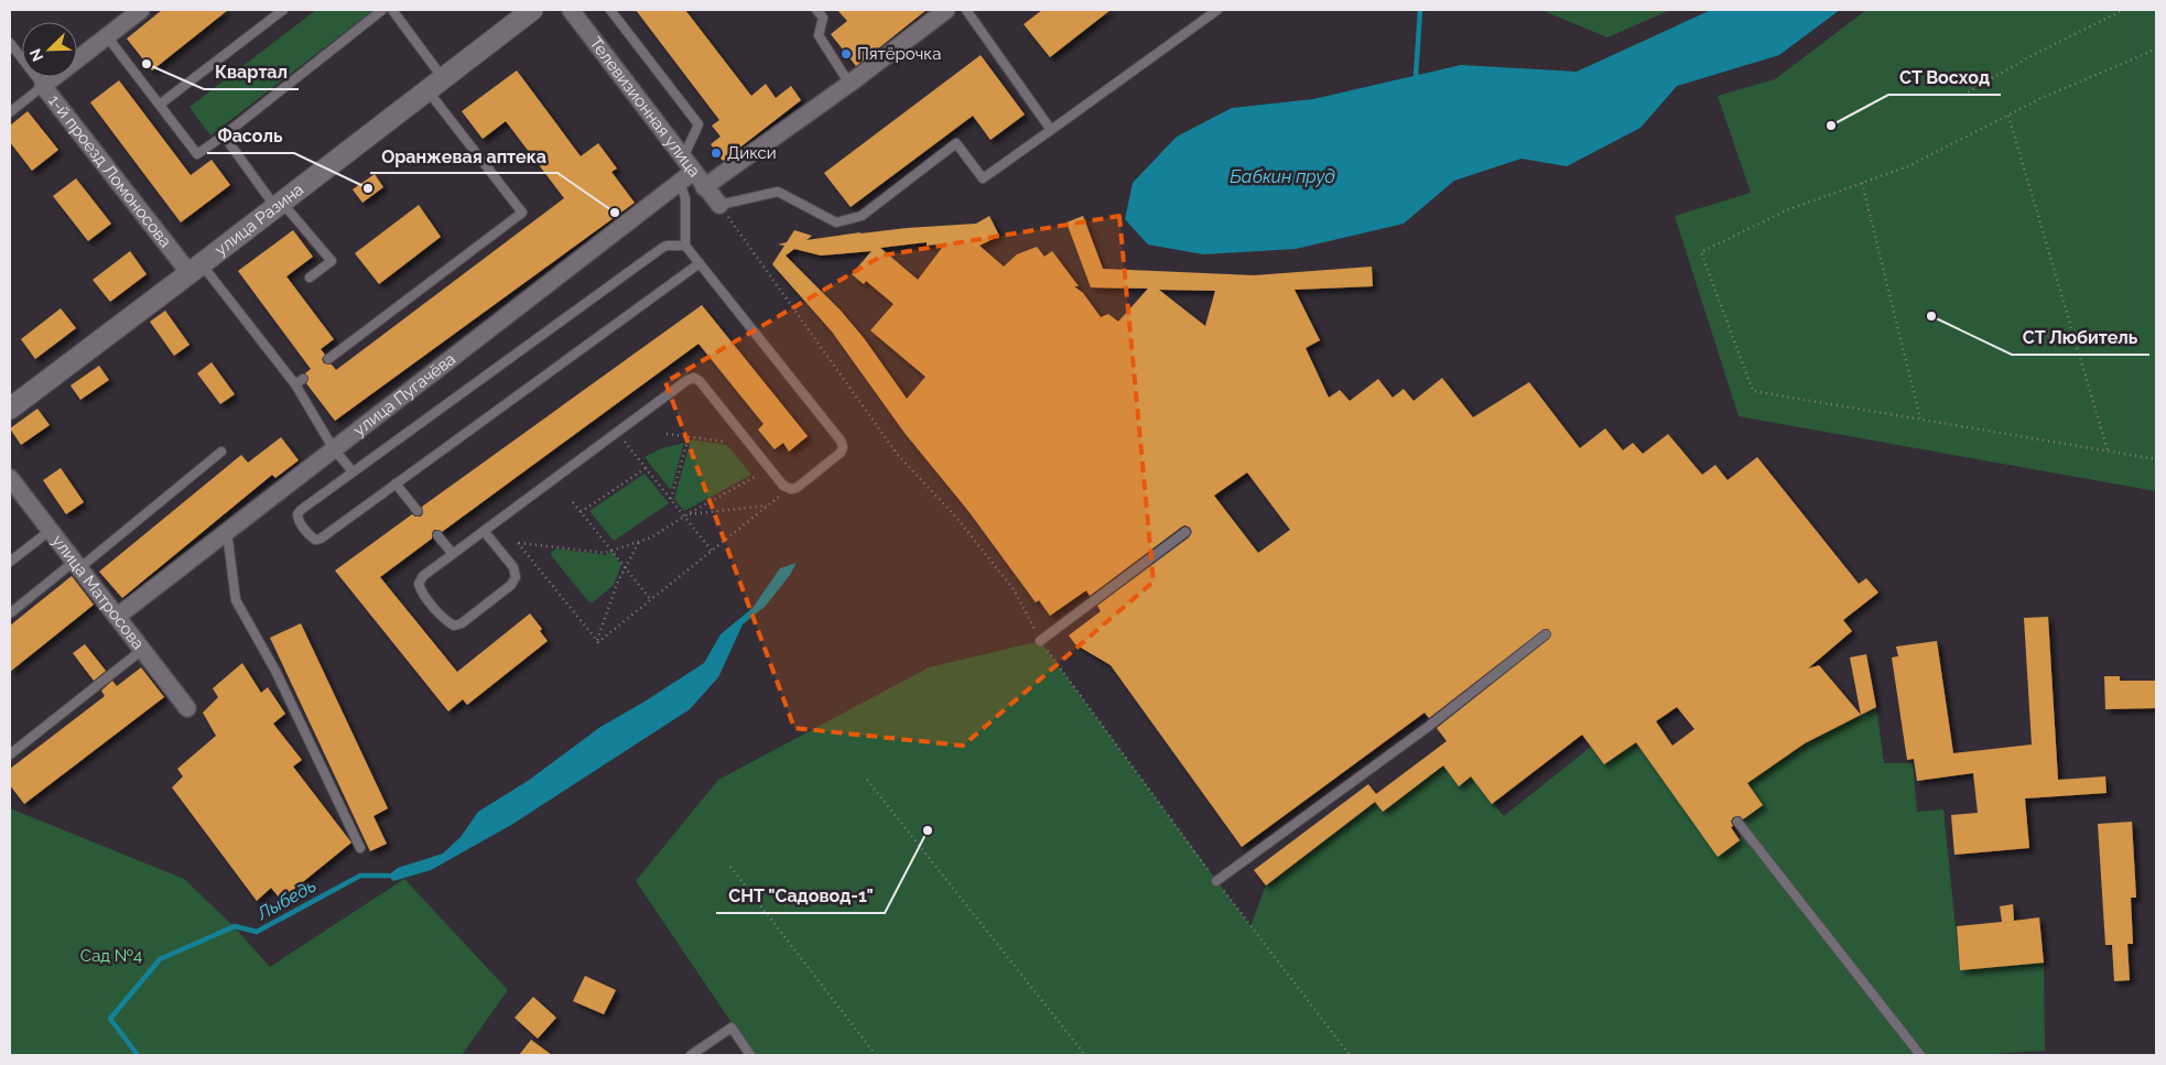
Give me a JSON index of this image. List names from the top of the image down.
{
  "streets": {
    "street": [
      "Телевизионная улица",
      "1-й проезд Ломоносова",
      "улица Разина",
      "улица Пугачёва",
      "улица Матросова"
    ]
  },
  "crossings": [
    ["Телевизионная улица", "улица Пугачёва"],
    ["1-й проезд Ломоносова", "улица Разина"],
    ["улица Пугачёва", "улица Матросова"]
  ],
  "water": ["Бабкин пруд", "Лыбедь"],
  "parks": ["Сад №4"],
  "places": [
    "Пятёрочка",
    "Квартал",
    "СТ Восход",
    "Дикси",
    "Фасоль",
    "Оранжевая аптека",
    "СТ Любитель",
    "СНТ \"Садовод-1\""
  ],
  "north": "bottom left"
}
